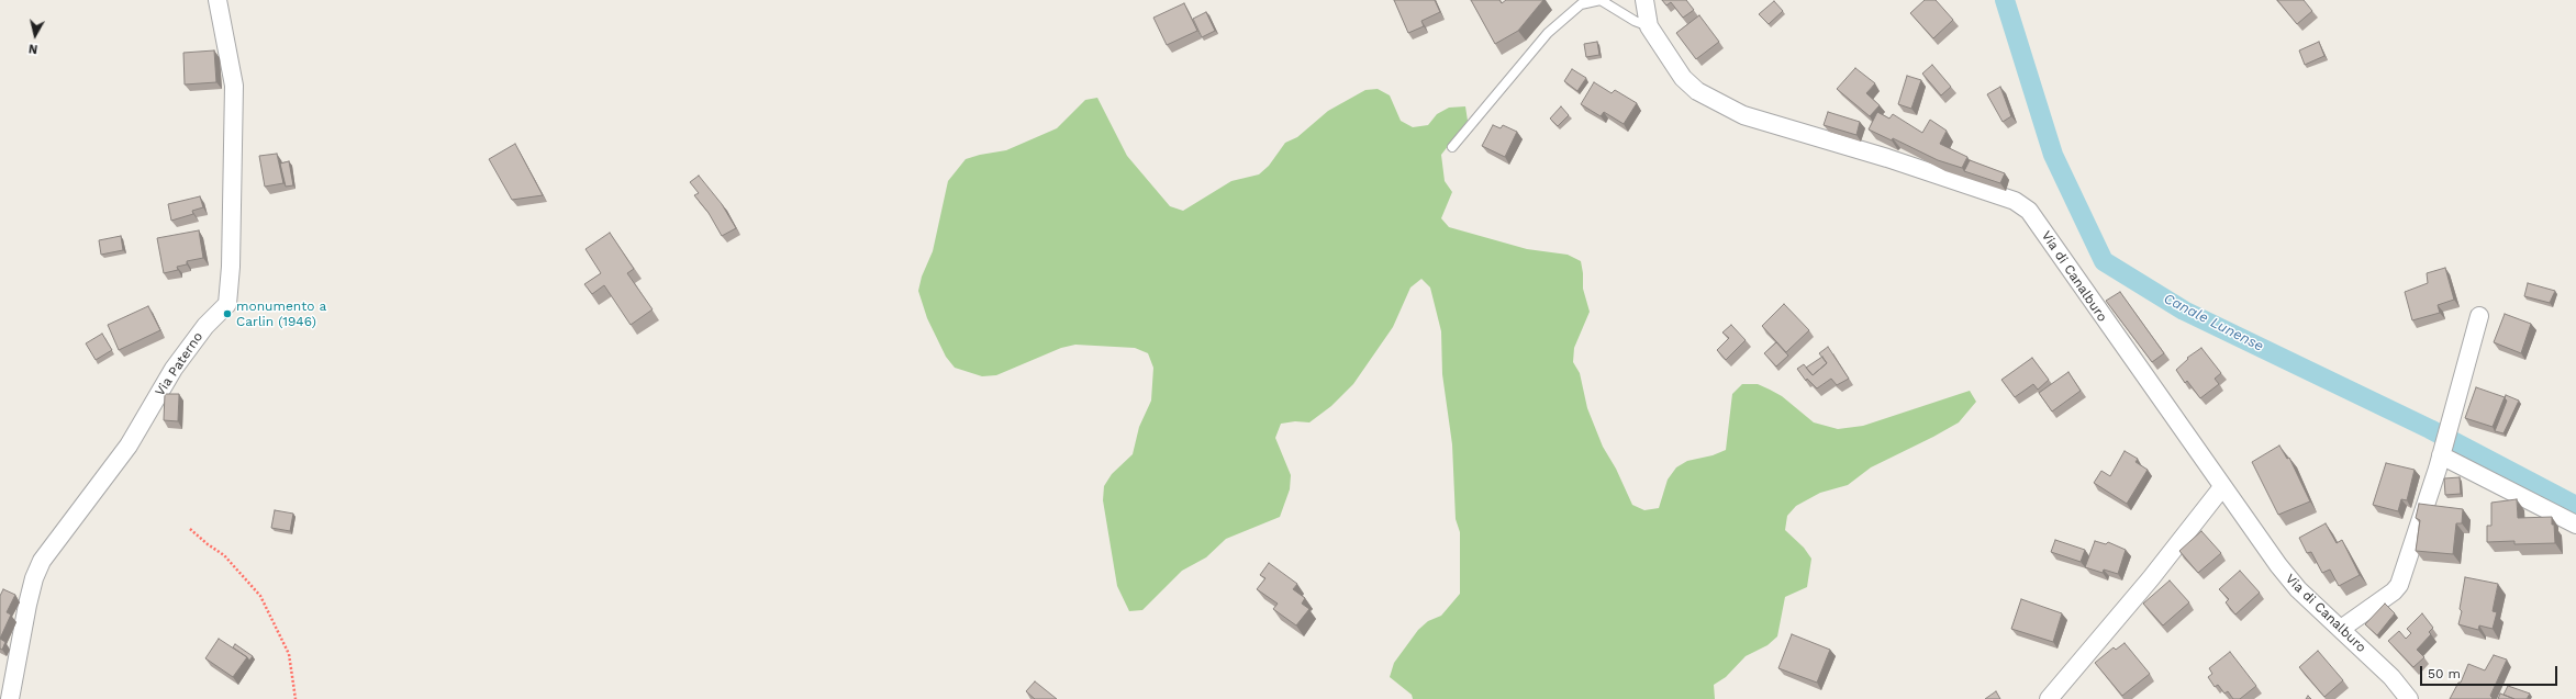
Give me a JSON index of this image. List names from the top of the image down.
{
  "streets": {
    "street": ["Via di Canalburo", "Via Paterno"]
  },
  "water": ["Canale Lunense"],
  "places": ["monumento a Carlin (1946)"],
  "scale_bar": "50 m",
  "north": "bottom"
}
